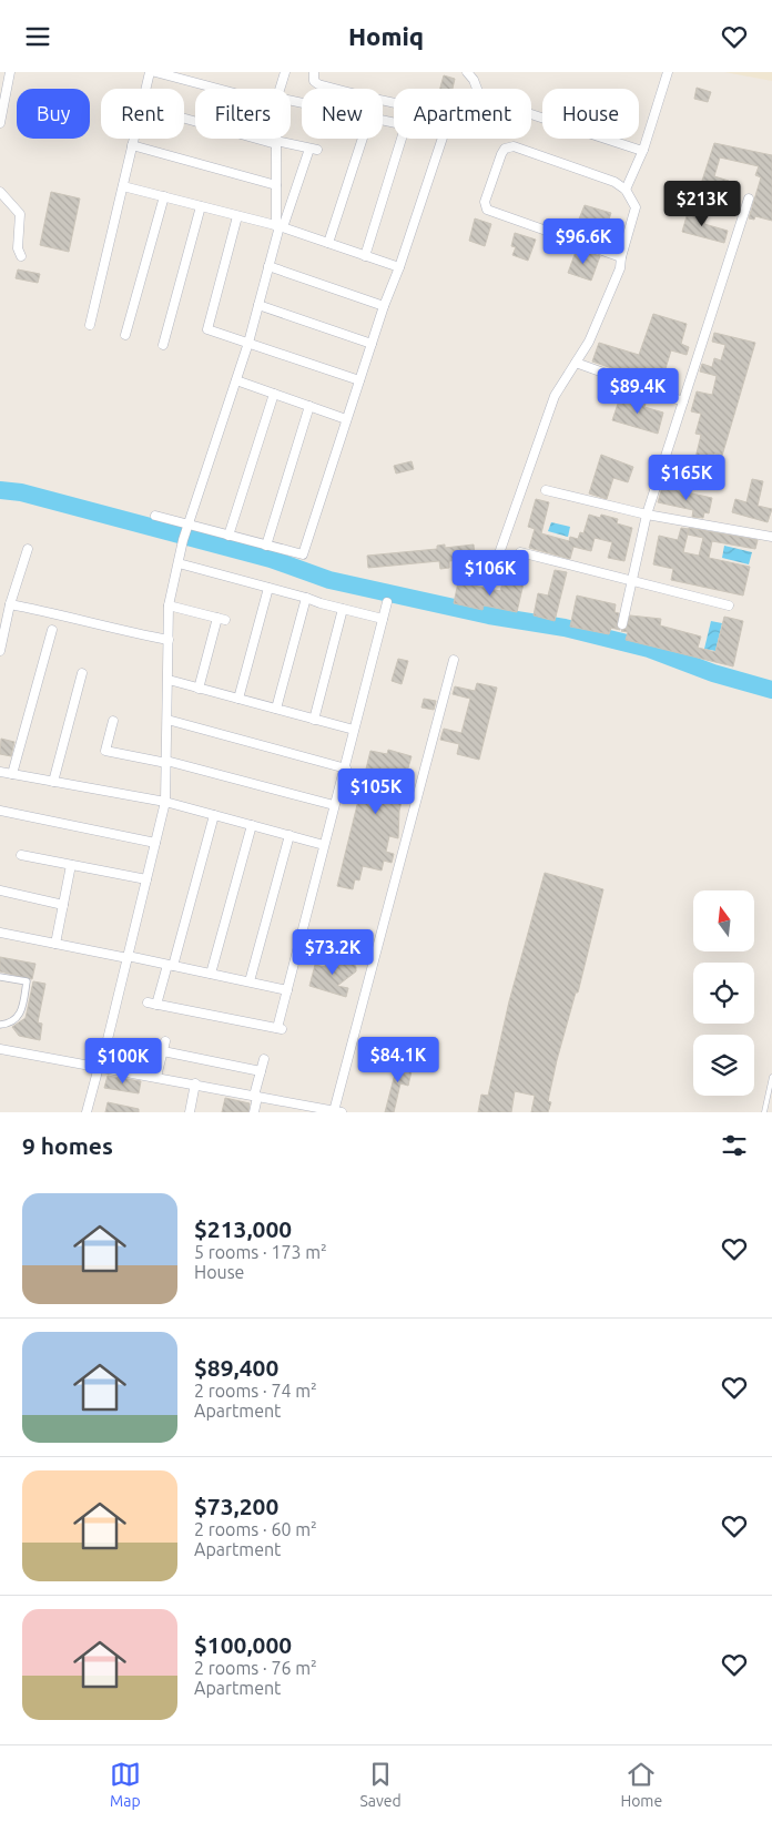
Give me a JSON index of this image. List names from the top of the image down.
{
  "north": "top",
  "page": {
    "header": "Homiq",
    "chip": [
      "Buy",
      "Rent",
      "Filters",
      "New",
      "Apartment",
      "House"
    ],
    "price": [
      "$213K",
      "$96.6K",
      "$89.4K",
      "$165K",
      "$106K",
      "$105K",
      "$73.2K",
      "$84.1K",
      "$100K"
    ],
    "heading": "9 homes",
    "list": [
      {
        "name": "$213,000",
        "note": "5 rooms · 173 m² · House"
      },
      {
        "name": "$89,400",
        "note": "2 rooms · 74 m² · Apartment"
      },
      {
        "name": "$73,200",
        "note": "2 rooms · 60 m² · Apartment"
      },
      {
        "name": "$100,000",
        "note": "2 rooms · 76 m² · Apartment"
      }
    ],
    "tabs": ["Map", "Saved", "Home"]
  }
}
